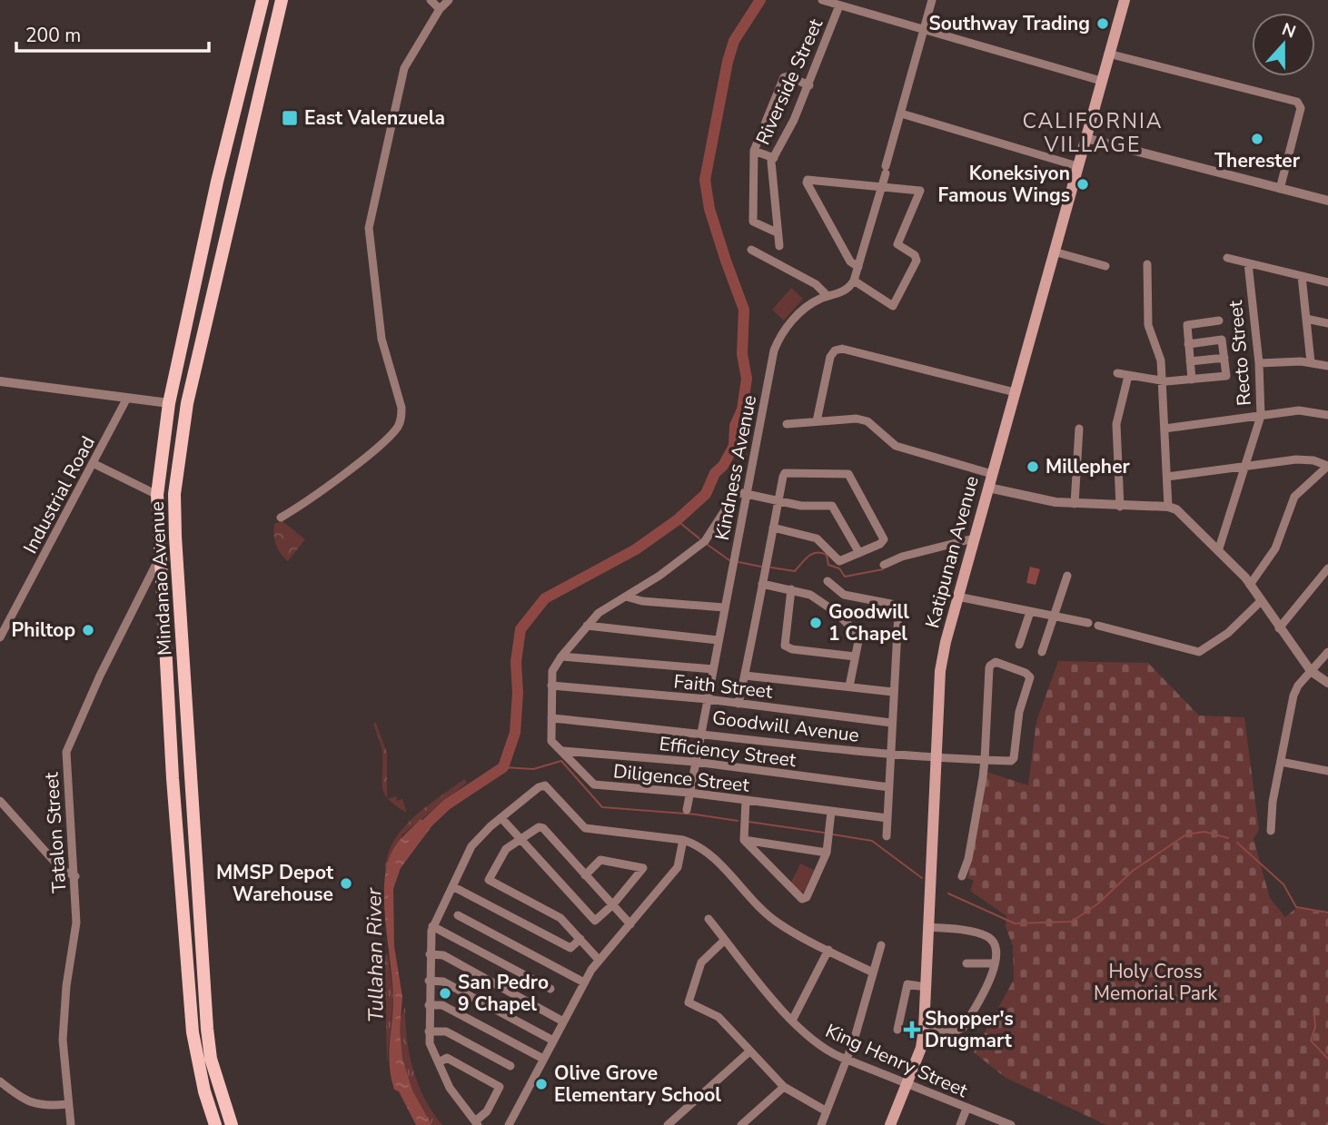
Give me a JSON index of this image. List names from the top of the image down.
{
  "streets": {
    "main road": ["Katipunan Avenue", "Mindanao Avenue"],
    "street": [
      "Riverside Street",
      "Recto Street",
      "Kindness Avenue",
      "Industrial Road",
      "Faith Street",
      "Goodwill Avenue",
      "Efficiency Street",
      "Diligence Street",
      "Tatalon Street",
      "King Henry Street"
    ]
  },
  "crossings": [
    ["Kindness Avenue", "Faith Street"],
    ["Kindness Avenue", "Goodwill Avenue"],
    ["Kindness Avenue", "Efficiency Street"],
    ["Kindness Avenue", "Diligence Street"],
    ["Katipunan Avenue", "Goodwill Avenue"],
    ["Katipunan Avenue", "King Henry Street"],
    ["Mindanao Avenue", "Tatalon Street"],
    ["Faith Street", "Diligence Street"],
    ["Goodwill Avenue", "Diligence Street"],
    ["Efficiency Street", "Diligence Street"]
  ],
  "districts": ["CALIFORNIA VILLAGE"],
  "water": ["Tullahan River"],
  "parks": ["Holy Cross Memorial Park"],
  "places": {
    "other": [
      "Southway Trading",
      "Therester",
      "Koneksiyon Famous Wings",
      "Millepher",
      "Goodwill 1 Chapel",
      "Philtop",
      "MMSP Depot Warehouse",
      "San Pedro 9 Chapel",
      "Olive Grove Elementary School"
    ],
    "transit": ["East Valenzuela"],
    "health": ["Shopper's Drugmart"]
  },
  "scale_bar": "200 m",
  "north": "top"
}
